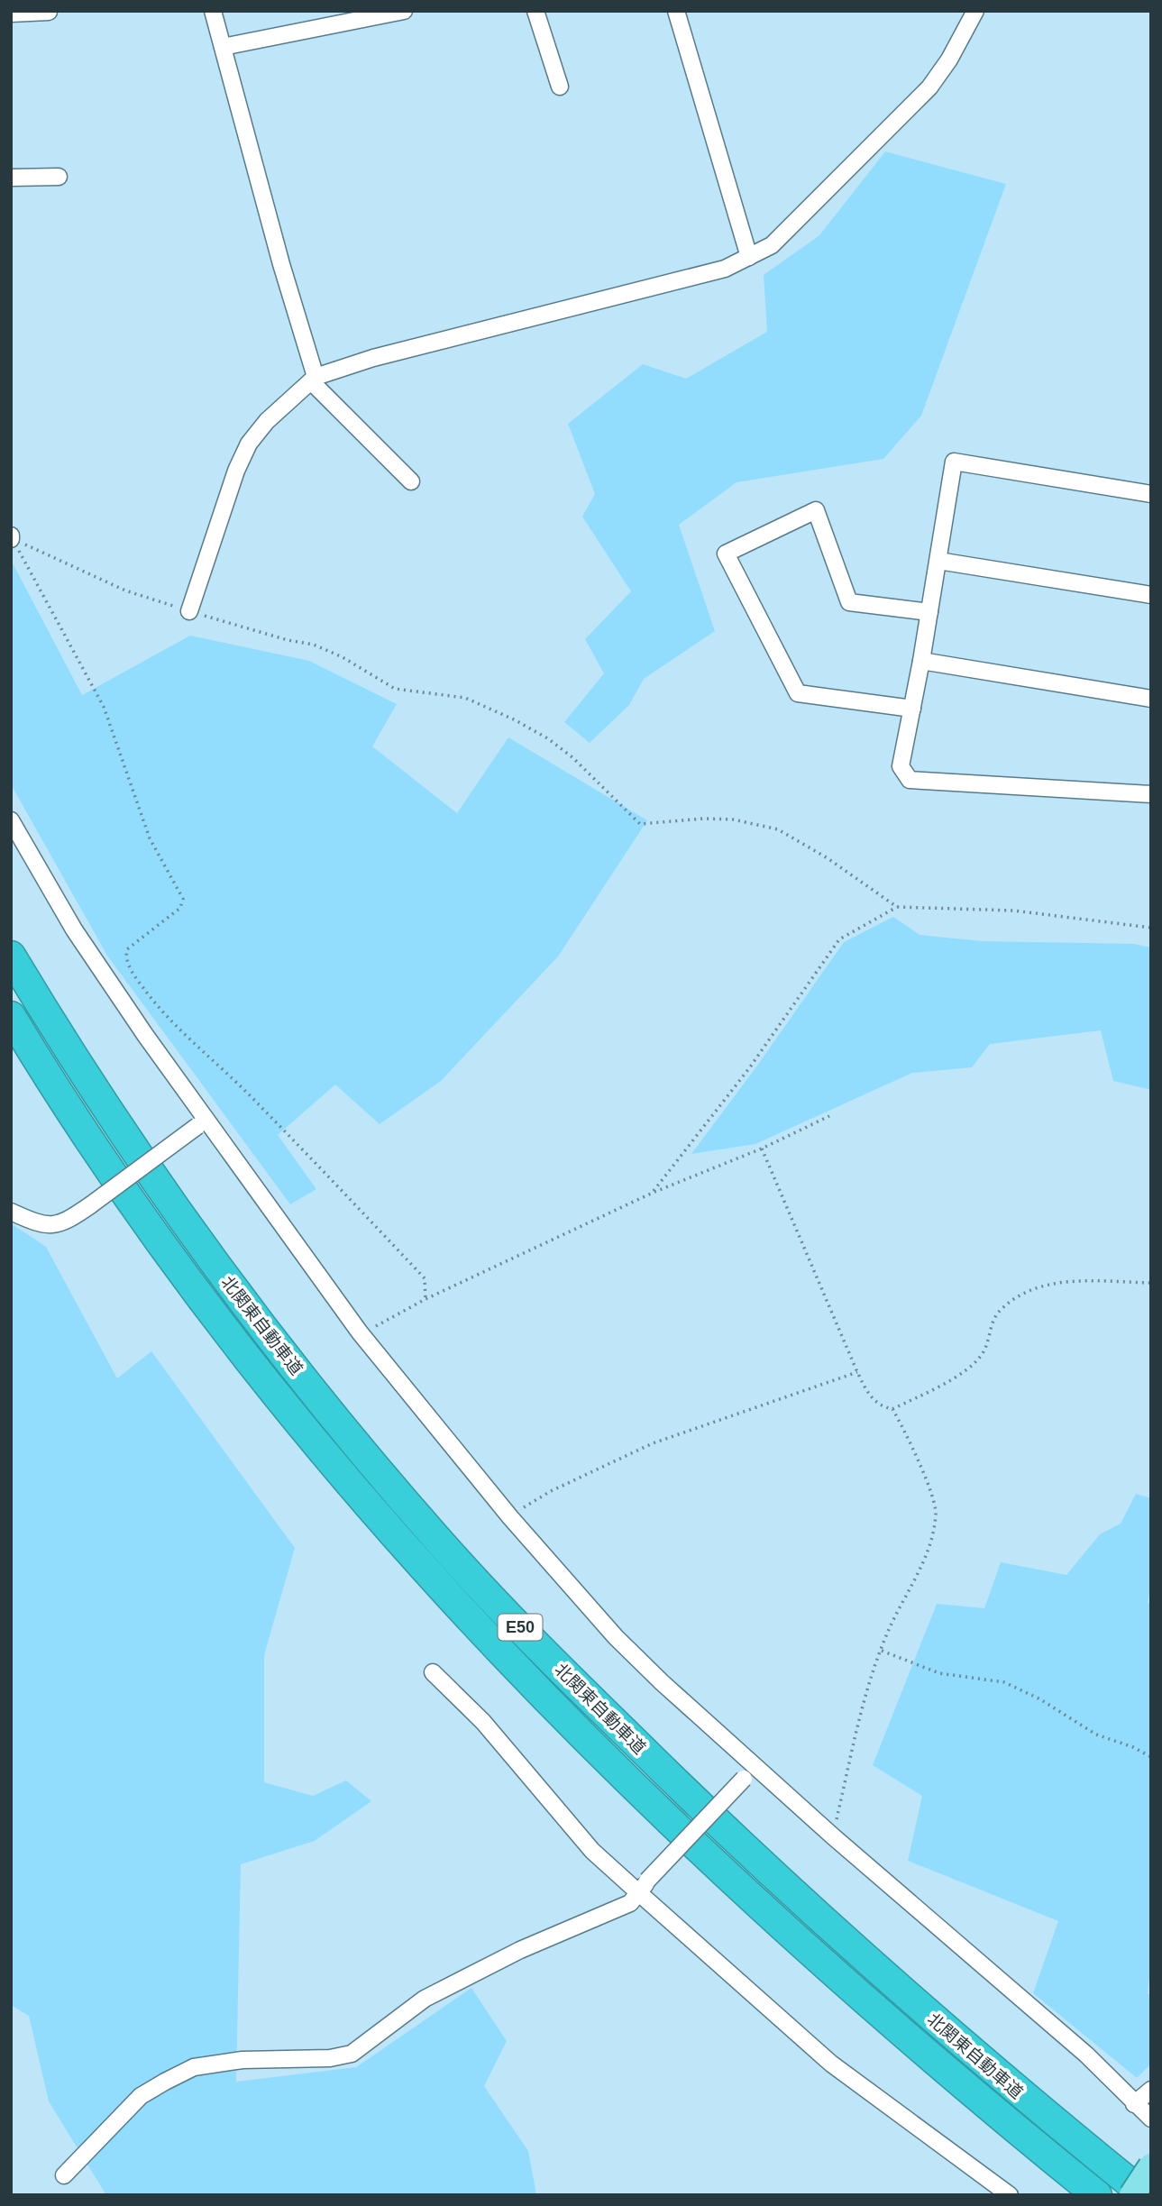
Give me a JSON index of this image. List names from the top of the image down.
{
  "streets": {
    "highway": ["北関東自動車道", "E50"]
  }
}
